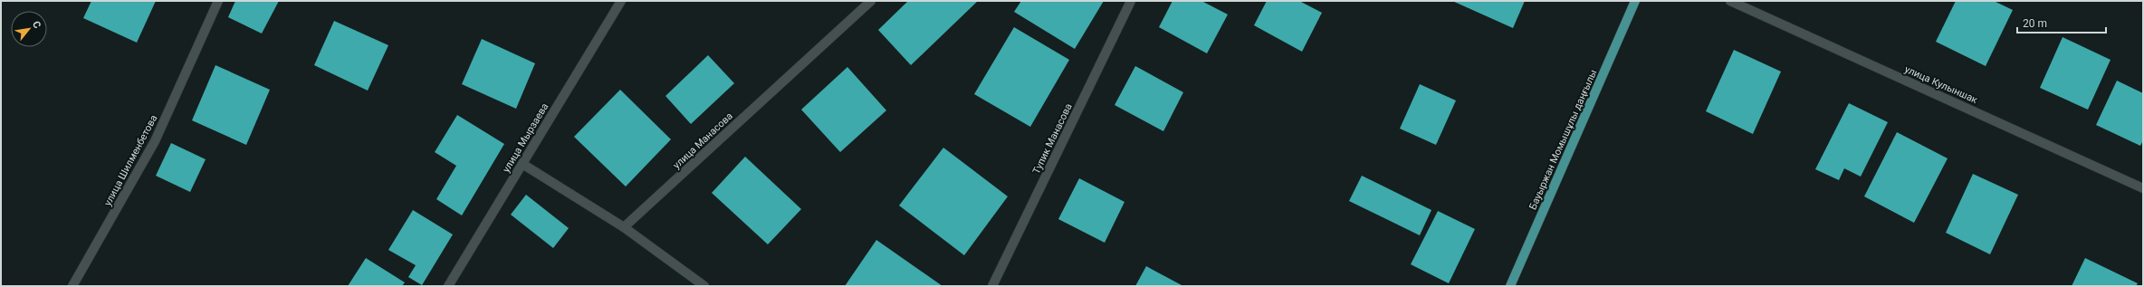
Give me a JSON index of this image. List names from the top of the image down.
{
  "streets": {
    "main road": ["Бауыржан Момышұлы даңғылы"],
    "street": [
      "улица Кулыншак",
      "улица Мырзаева",
      "Тупик Манасова",
      "улица Манасова",
      "улица Шилменбетова"
    ]
  },
  "scale_bar": "20 m",
  "north": "top right"
}
